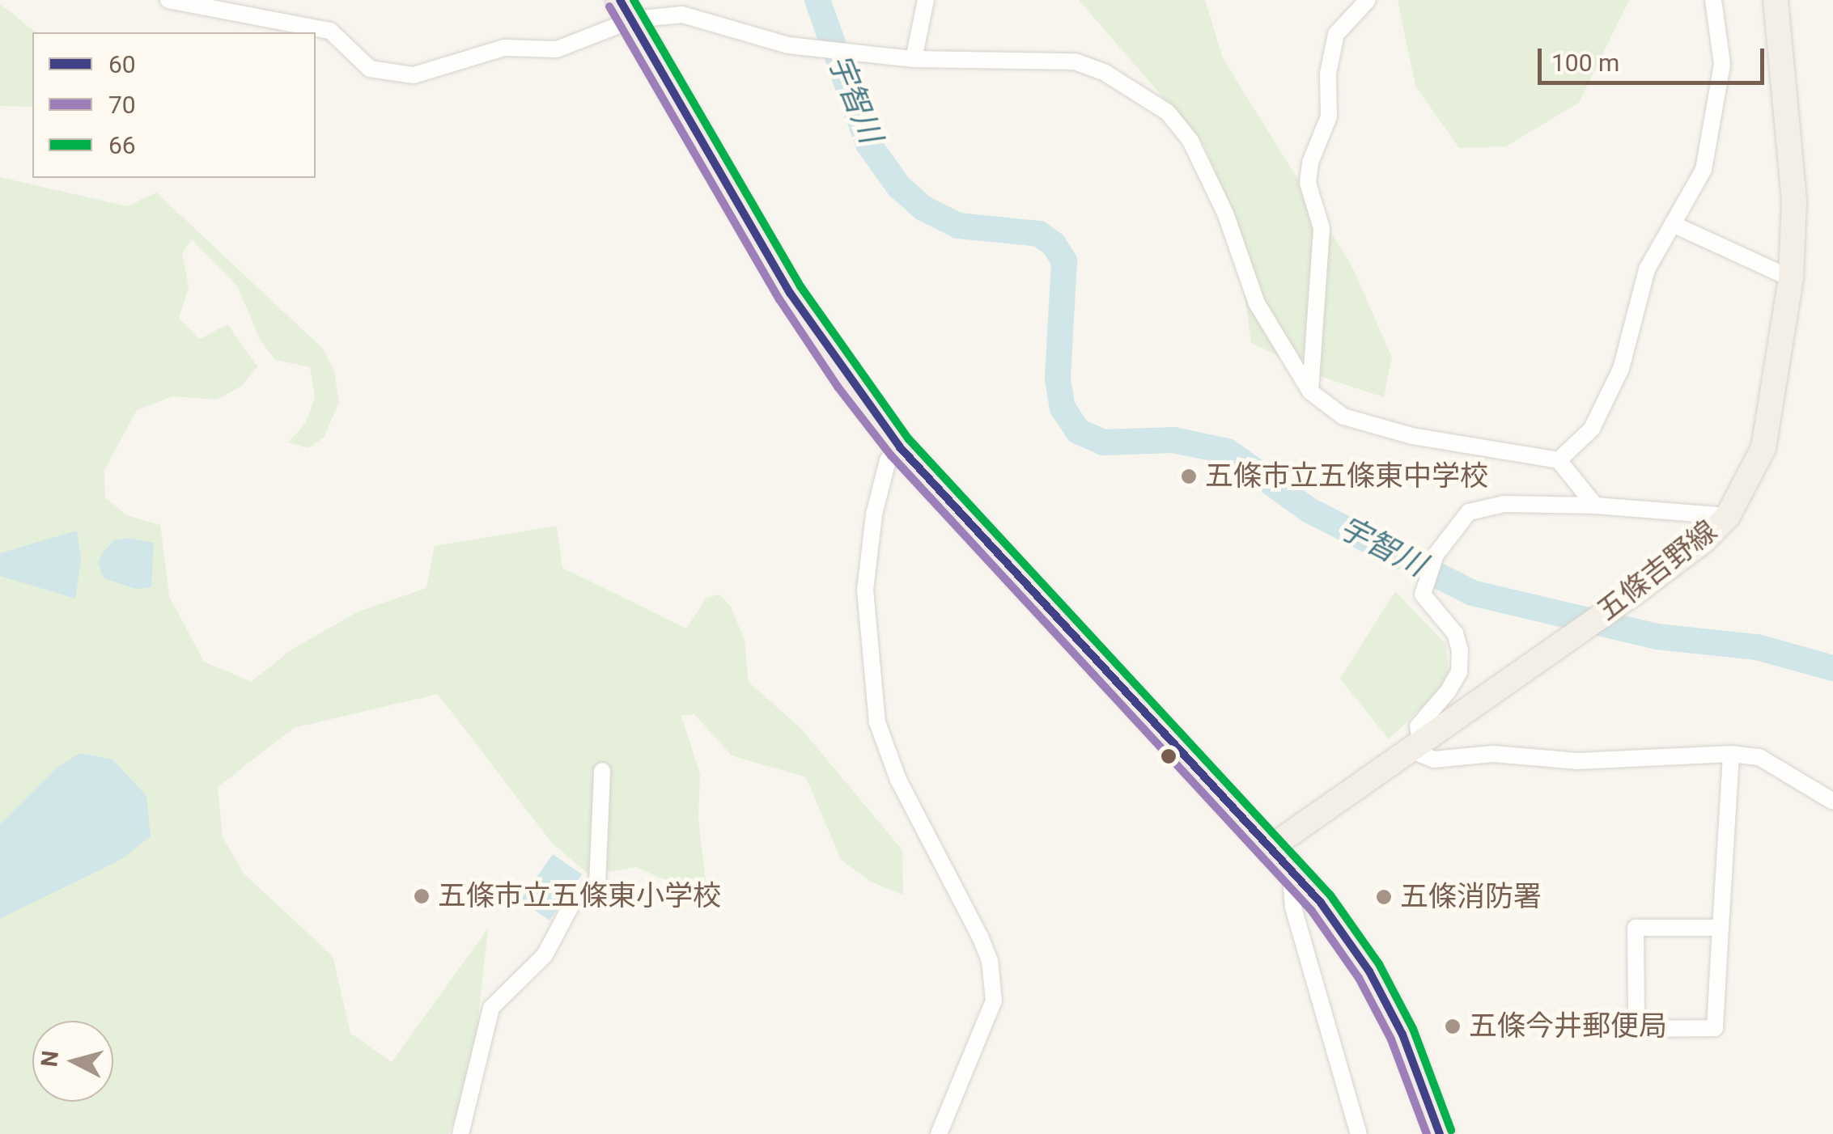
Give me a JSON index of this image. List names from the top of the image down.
{
  "streets": {
    "main road": ["五條吉野線"]
  },
  "water": ["宇智川"],
  "places": [
    "五條市立五條東中学校",
    "五條市立五條東小学校",
    "五條消防署",
    "五條今井郵便局"
  ],
  "lines": ["transit line 60", "transit line 66", "transit line 70"],
  "legend": ["60", "70", "66"],
  "scale_bar": "100 m",
  "north": "left"
}
